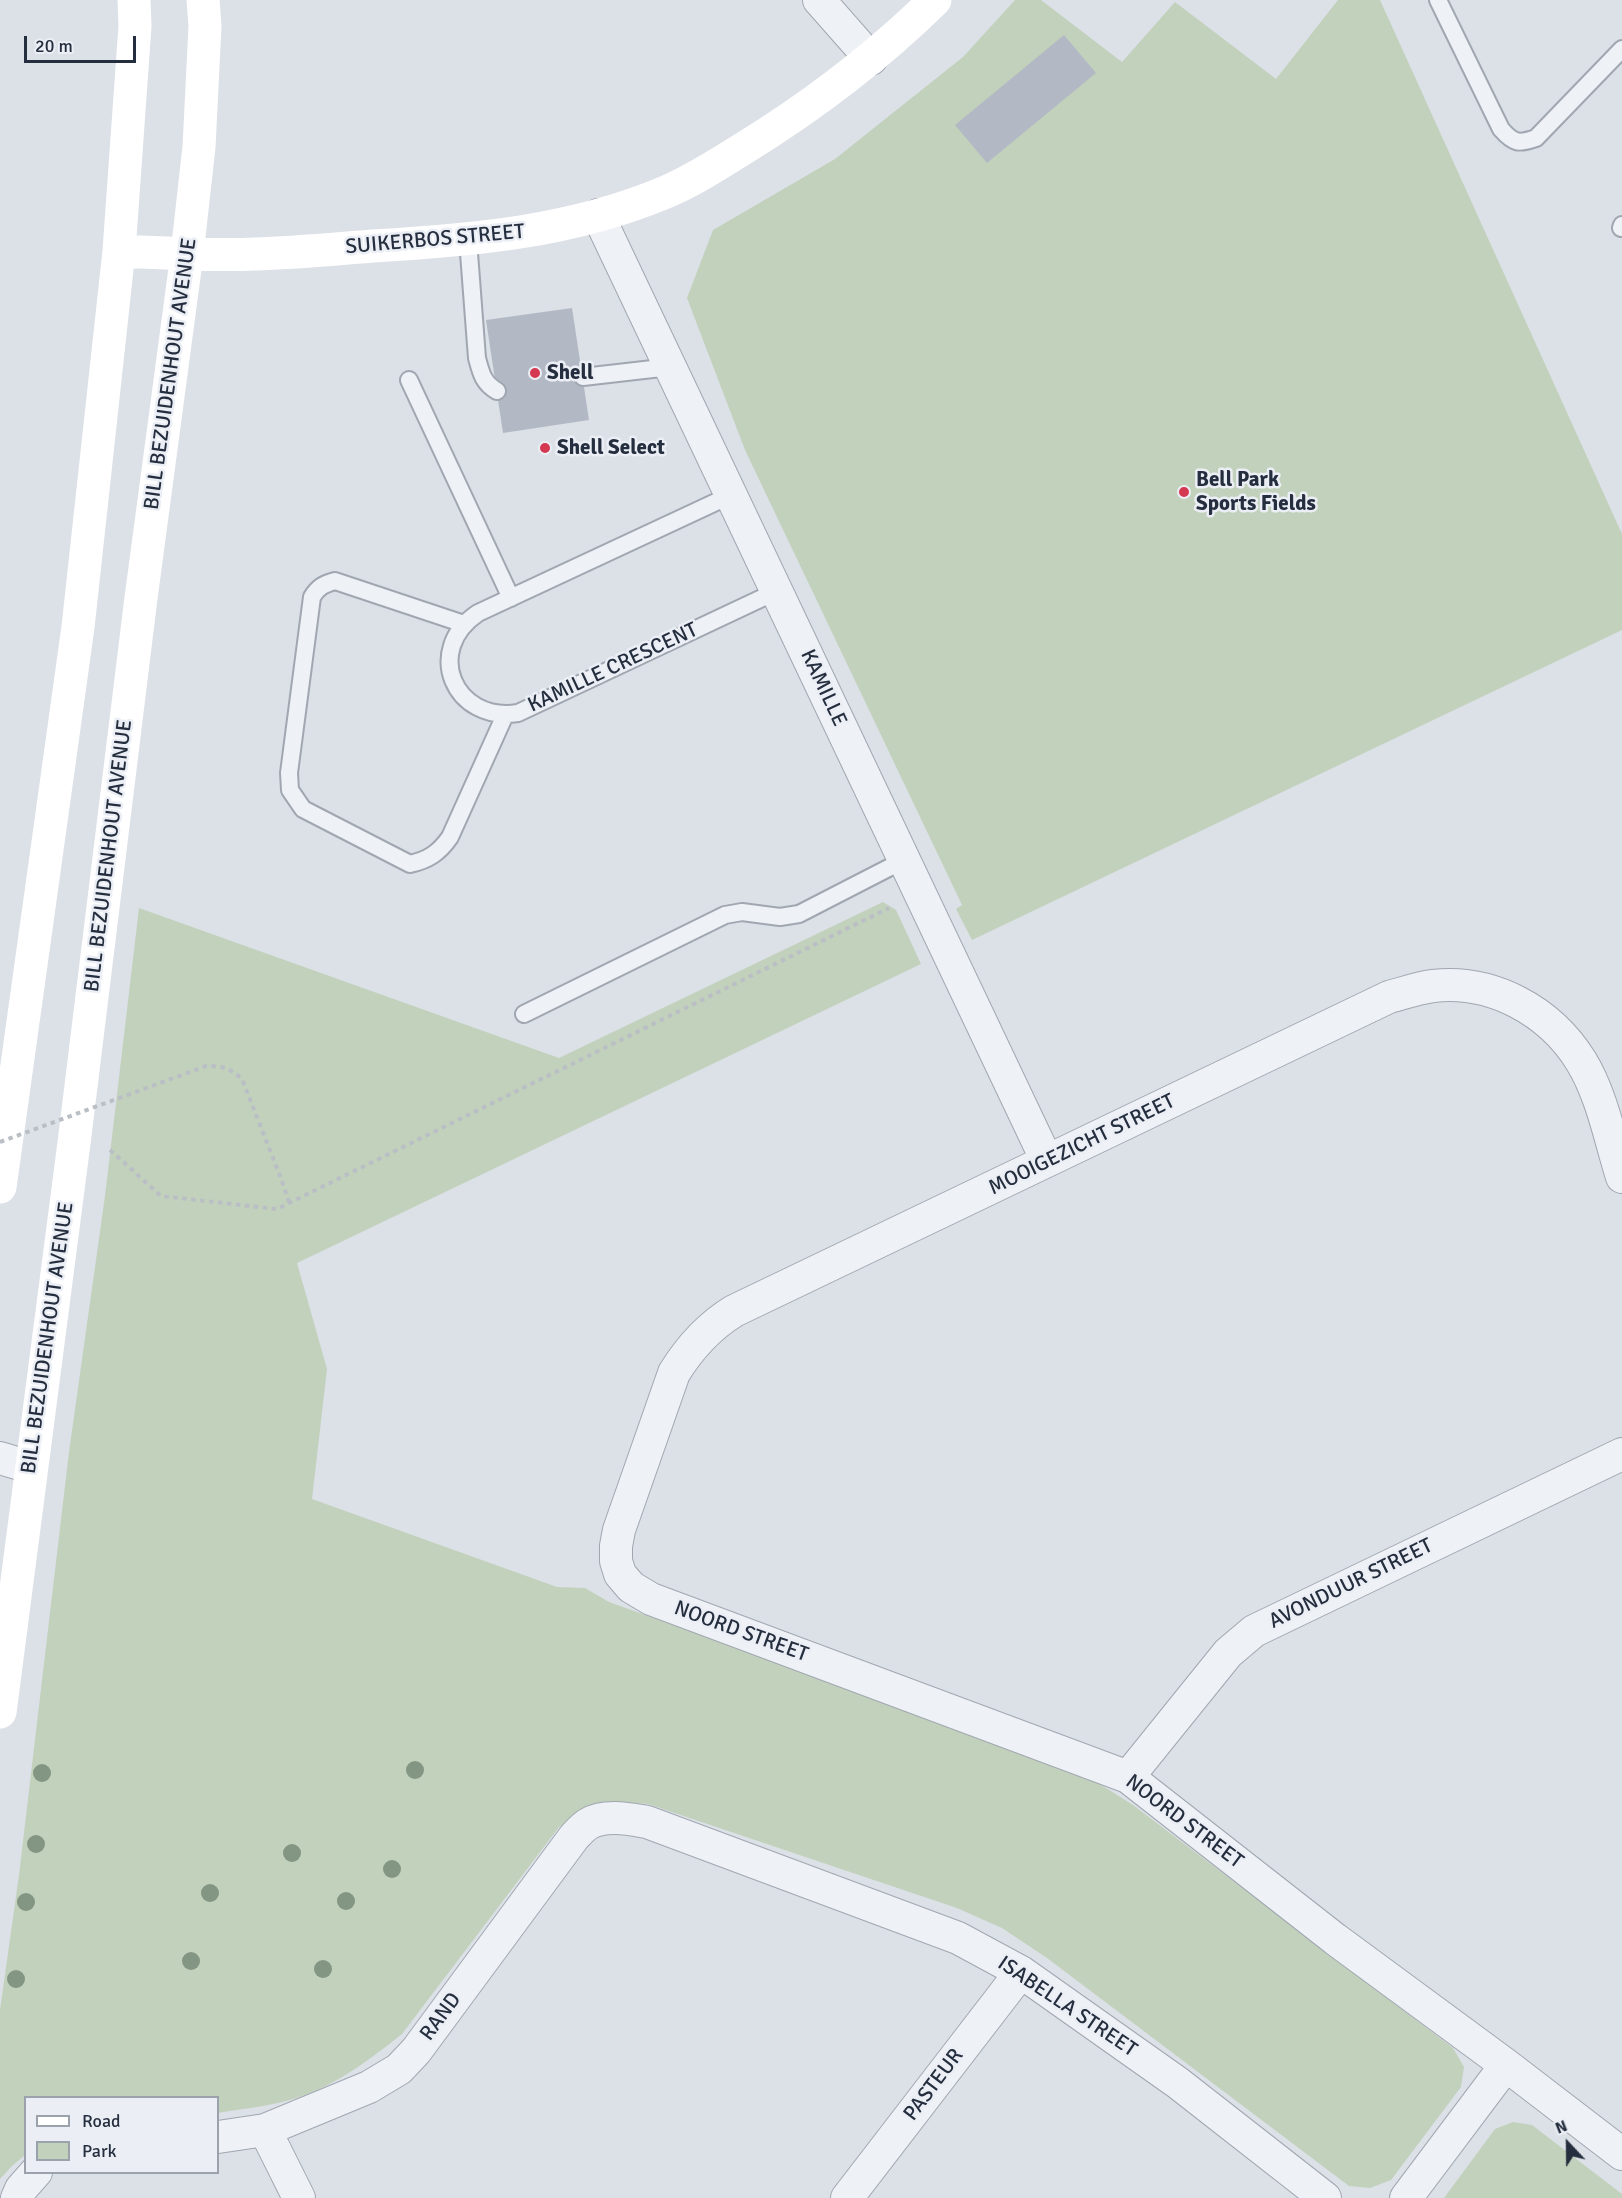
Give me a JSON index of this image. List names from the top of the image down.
{
  "streets": {
    "main road": ["SUIKERBOS STREET", "BILL BEZUIDENHOUT AVENUE"],
    "street": [
      "KAMILLE",
      "MOOIGEZICHT STREET",
      "AVONDUUR STREET",
      "NOORD STREET",
      "ISABELLA STREET",
      "RAND",
      "PASTEUR"
    ],
    "lane": ["KAMILLE CRESCENT"]
  },
  "crossings": [
    ["SUIKERBOS STREET", "BILL BEZUIDENHOUT AVENUE"],
    ["SUIKERBOS STREET", "KAMILLE"],
    ["KAMILLE CRESCENT", "KAMILLE"],
    ["KAMILLE", "MOOIGEZICHT STREET"],
    ["MOOIGEZICHT STREET", "NOORD STREET"],
    ["AVONDUUR STREET", "NOORD STREET"],
    ["ISABELLA STREET", "RAND"],
    ["ISABELLA STREET", "PASTEUR"]
  ],
  "places": ["Shell", "Shell Select", "Bell Park Sports Fields"],
  "legend": ["Road", "Park"],
  "scale_bar": "20 m",
  "north": "top"
}
